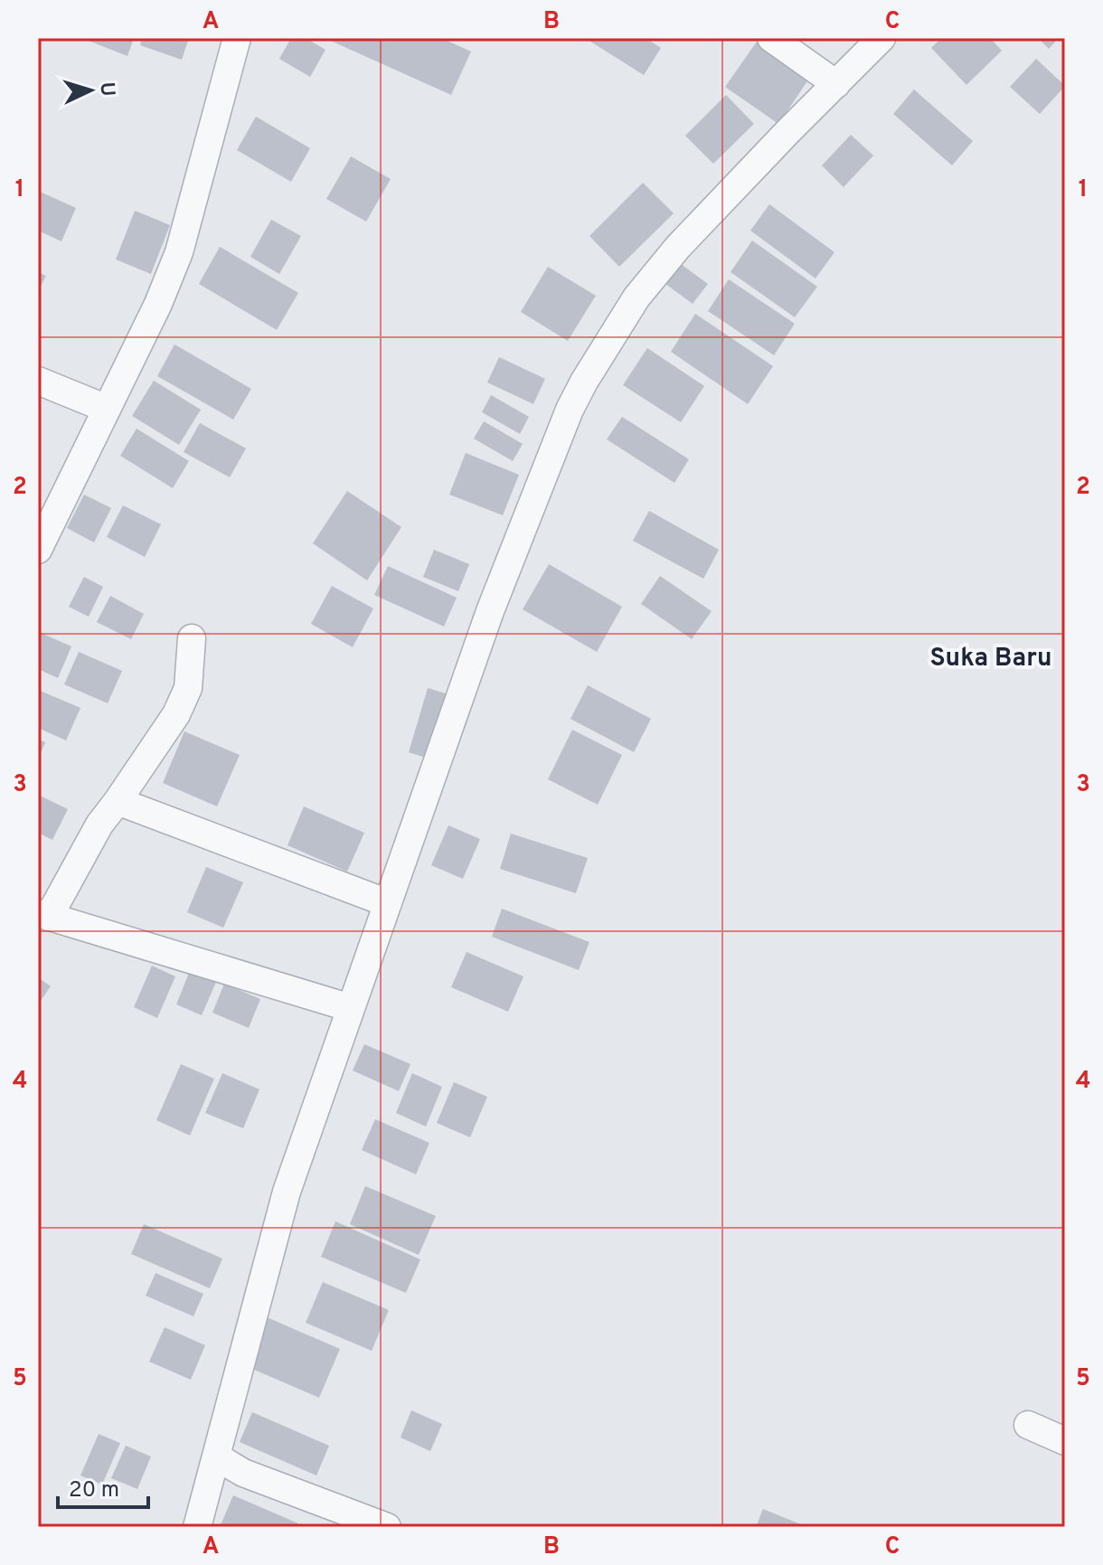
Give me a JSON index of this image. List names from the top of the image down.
{
  "districts": ["Suka Baru"],
  "scale_bar": "20 m",
  "north": "right",
  "grid": {
    "columns": ["A", "B", "C"],
    "rows": [
      "1",
      "2",
      "3",
      "4",
      "5"
    ]
  }
}
